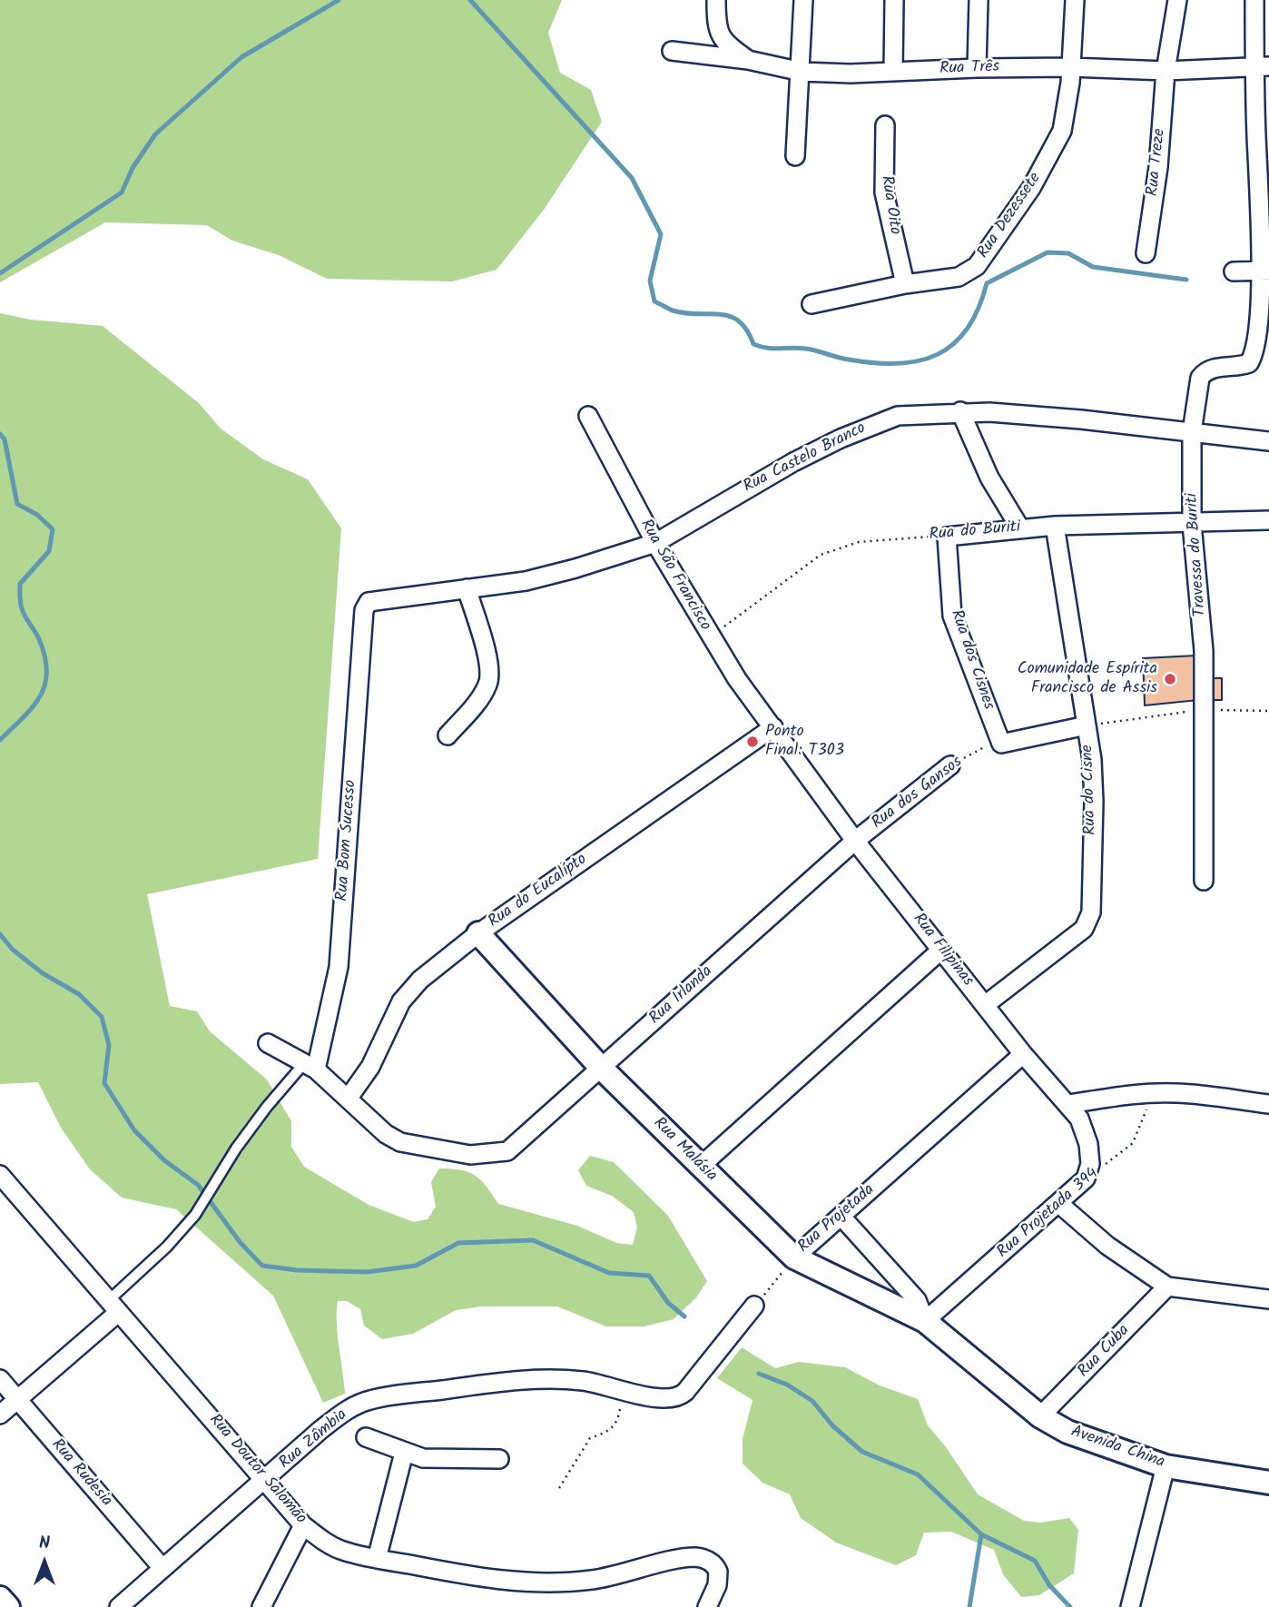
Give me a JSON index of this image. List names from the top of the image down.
{
  "streets": {
    "street": [
      "Rua Três",
      "Rua Treze",
      "Rua Oito",
      "Rua Dezessete",
      "Rua Castelo Branco",
      "Rua do Buriti",
      "Travessa do Buriti",
      "Rua São Francisco",
      "Rua dos Cisnes",
      "Rua do Cisne",
      "Rua dos Gansos",
      "Rua Bom Sucesso",
      "Rua do Eucalípto",
      "Rua Filipinas",
      "Rua Irlanda",
      "Rua Malásia",
      "Rua Projetada 394",
      "Rua Projetada",
      "Rua Cuba",
      "Rua Zâmbia",
      "Avenida China",
      "Rua Doutor Salomão",
      "Rua Rudesia"
    ]
  },
  "crossings": [
    ["Rua Três", "Rua Treze"],
    ["Rua Três", "Rua Dezessete"],
    ["Rua Oito", "Rua Dezessete"],
    ["Rua Castelo Branco", "Travessa do Buriti"],
    ["Rua Castelo Branco", "Rua São Francisco"],
    ["Rua Castelo Branco", "Rua Bom Sucesso"],
    ["Rua do Buriti", "Travessa do Buriti"],
    ["Rua do Buriti", "Rua São Francisco"],
    ["Rua do Buriti", "Rua dos Cisnes"],
    ["Rua do Buriti", "Rua do Cisne"],
    ["Rua São Francisco", "Rua do Eucalípto"],
    ["Rua São Francisco", "Rua Filipinas"],
    ["Rua dos Cisnes", "Rua do Cisne"],
    ["Rua do Cisne", "Rua Filipinas"],
    ["Rua dos Gansos", "Rua Filipinas"],
    ["Rua dos Gansos", "Rua Irlanda"],
    ["Rua do Eucalípto", "Rua Filipinas"],
    ["Rua do Eucalípto", "Rua Irlanda"],
    ["Rua do Eucalípto", "Rua Malásia"],
    ["Rua Filipinas", "Rua Irlanda"],
    ["Rua Filipinas", "Rua Projetada 394"],
    ["Rua Filipinas", "Rua Projetada"],
    ["Rua Irlanda", "Rua Malásia"],
    ["Rua Malásia", "Rua Projetada 394"],
    ["Rua Malásia", "Rua Projetada"],
    ["Rua Malásia", "Avenida China"],
    ["Rua Projetada 394", "Avenida China"],
    ["Rua Projetada", "Rua Zâmbia"],
    ["Rua Cuba", "Avenida China"],
    ["Rua Zâmbia", "Rua Doutor Salomão"],
    ["Rua Zâmbia", "Rua Rudesia"]
  ],
  "places": ["Comunidade Espírita Francisco de Assis", "Ponto Final: T303"],
  "north": "top"
}
